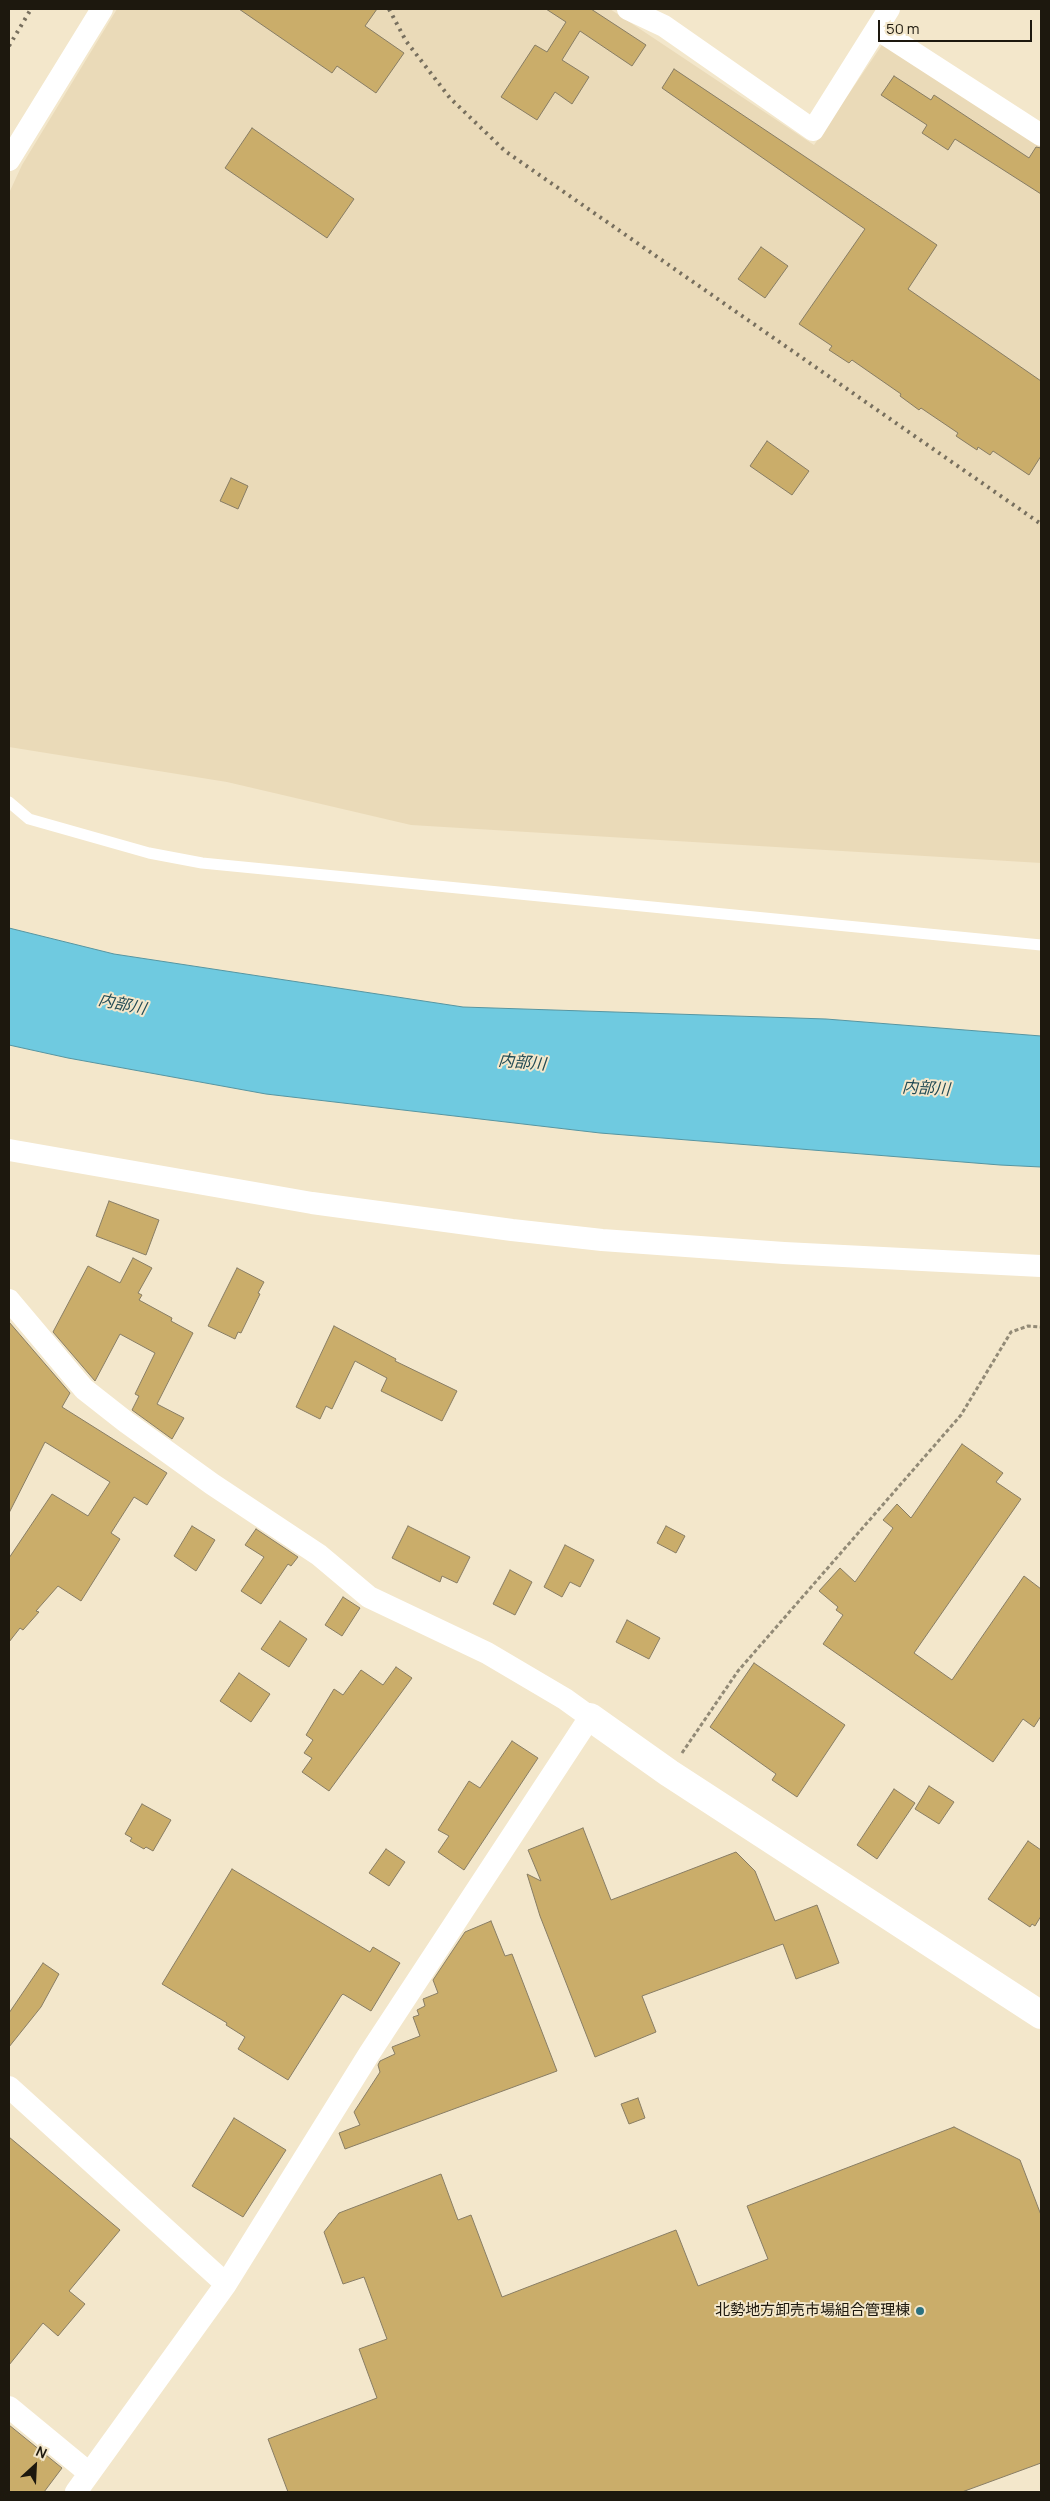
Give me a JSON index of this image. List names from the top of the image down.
{
  "water": ["内部川"],
  "places": ["北勢地方卸売市場組合管理棟"],
  "scale_bar": "50 m",
  "north": "top right"
}
